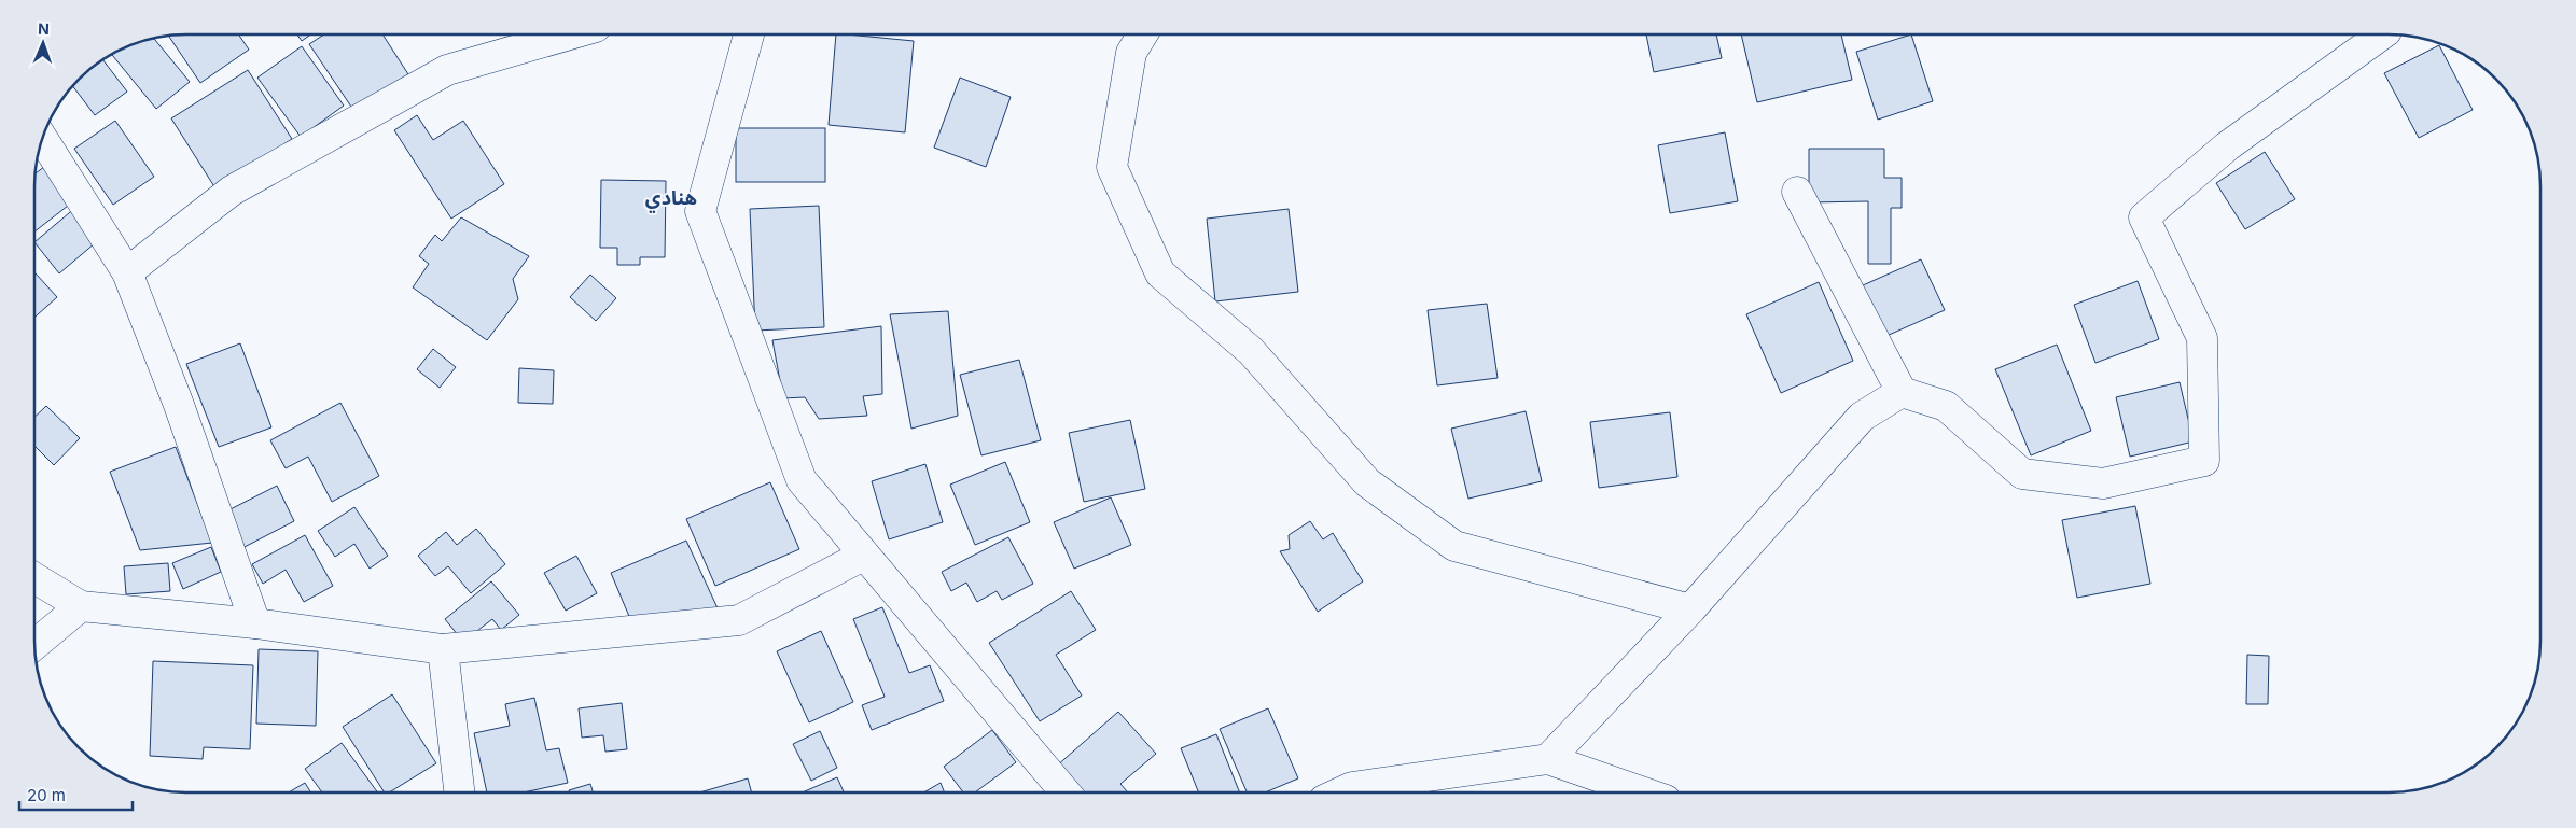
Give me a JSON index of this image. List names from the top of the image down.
{
  "districts": ["هنادي"],
  "scale_bar": "20 m",
  "north": "top"
}
